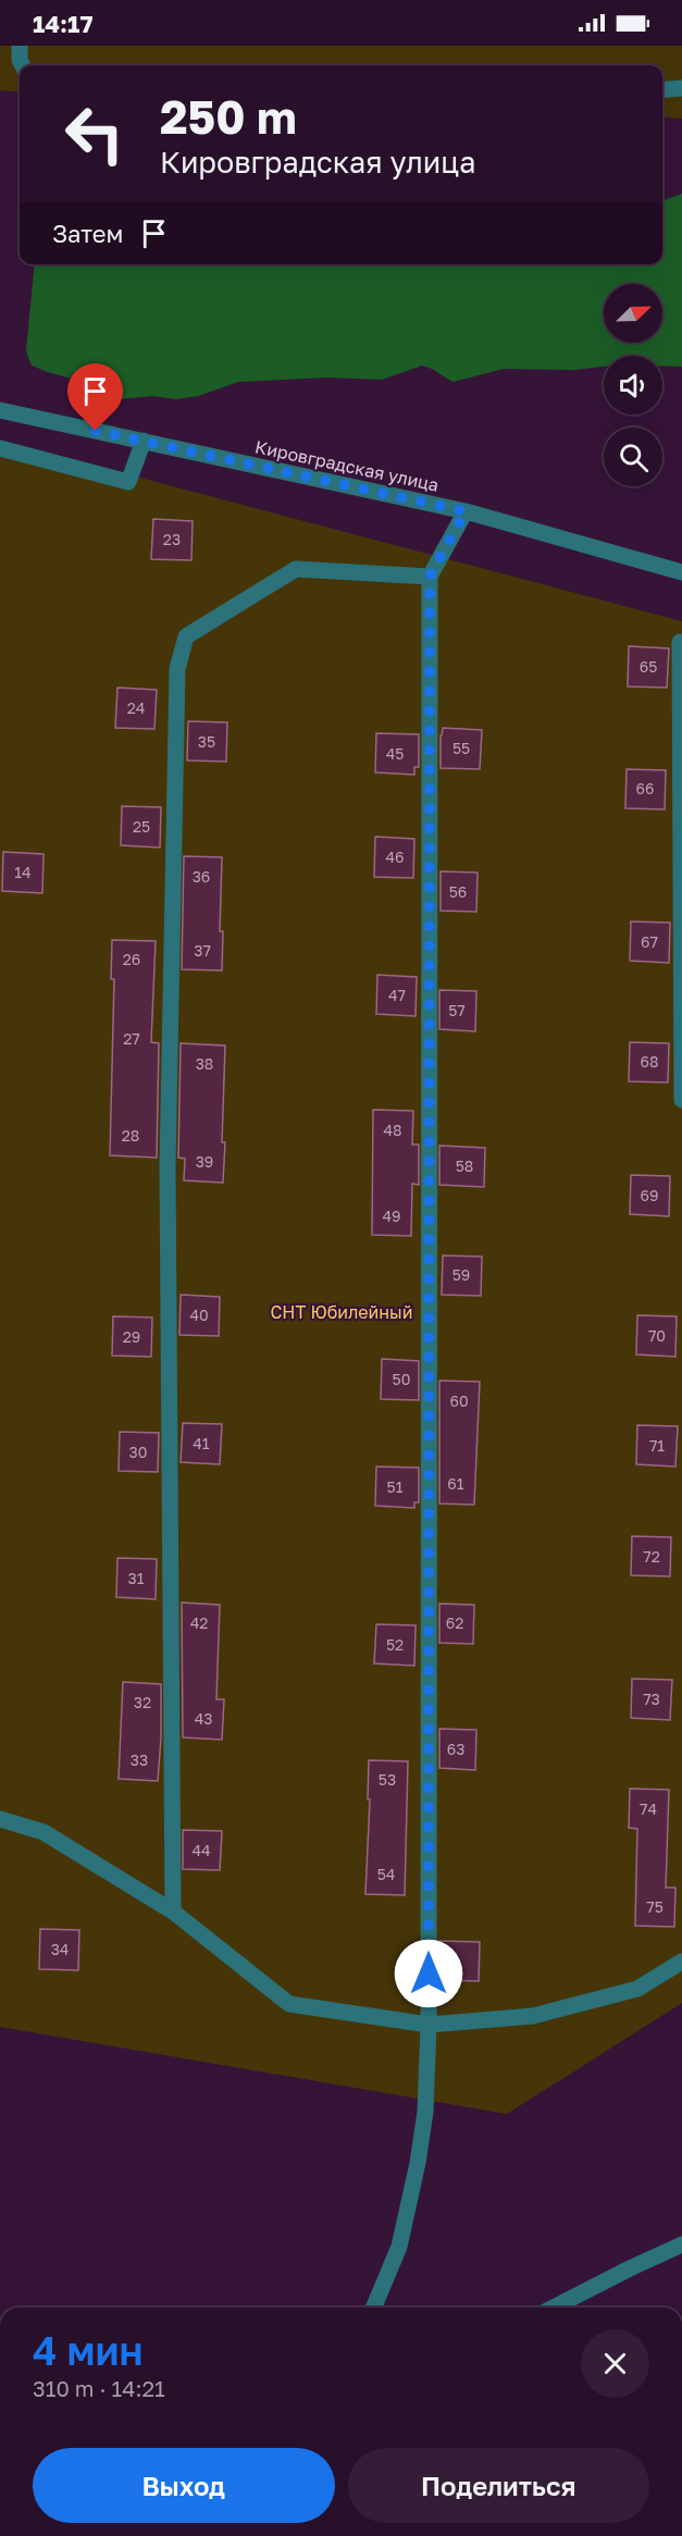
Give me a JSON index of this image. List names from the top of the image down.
{
  "streets": {
    "street": ["Кировградская улица"]
  },
  "parks": ["СНТ Юбилейный"],
  "house_numbers": [
    "23",
    "65",
    "24",
    "35",
    "55",
    "45",
    "66",
    "25",
    "46",
    "14",
    "36",
    "56",
    "67",
    "37",
    "26",
    "47",
    "57",
    "27",
    "68",
    "38",
    "48",
    "28",
    "39",
    "58",
    "69",
    "49",
    "59",
    "40",
    "70",
    "29",
    "50",
    "60",
    "41",
    "71",
    "30",
    "61",
    "51",
    "72",
    "31",
    "42",
    "62",
    "52",
    "73",
    "32",
    "43",
    "63",
    "33",
    "53",
    "74",
    "44",
    "54",
    "75",
    "34"
  ],
  "north": "top right",
  "page": {
    "status": "14:17",
    "turn": ["250 m", "Кировградская улица"],
    "then": "Затем",
    "heading": ["4 мин", "310 m · 14:21"],
    "buttons": ["Выход", "Поделиться"]
  }
}
